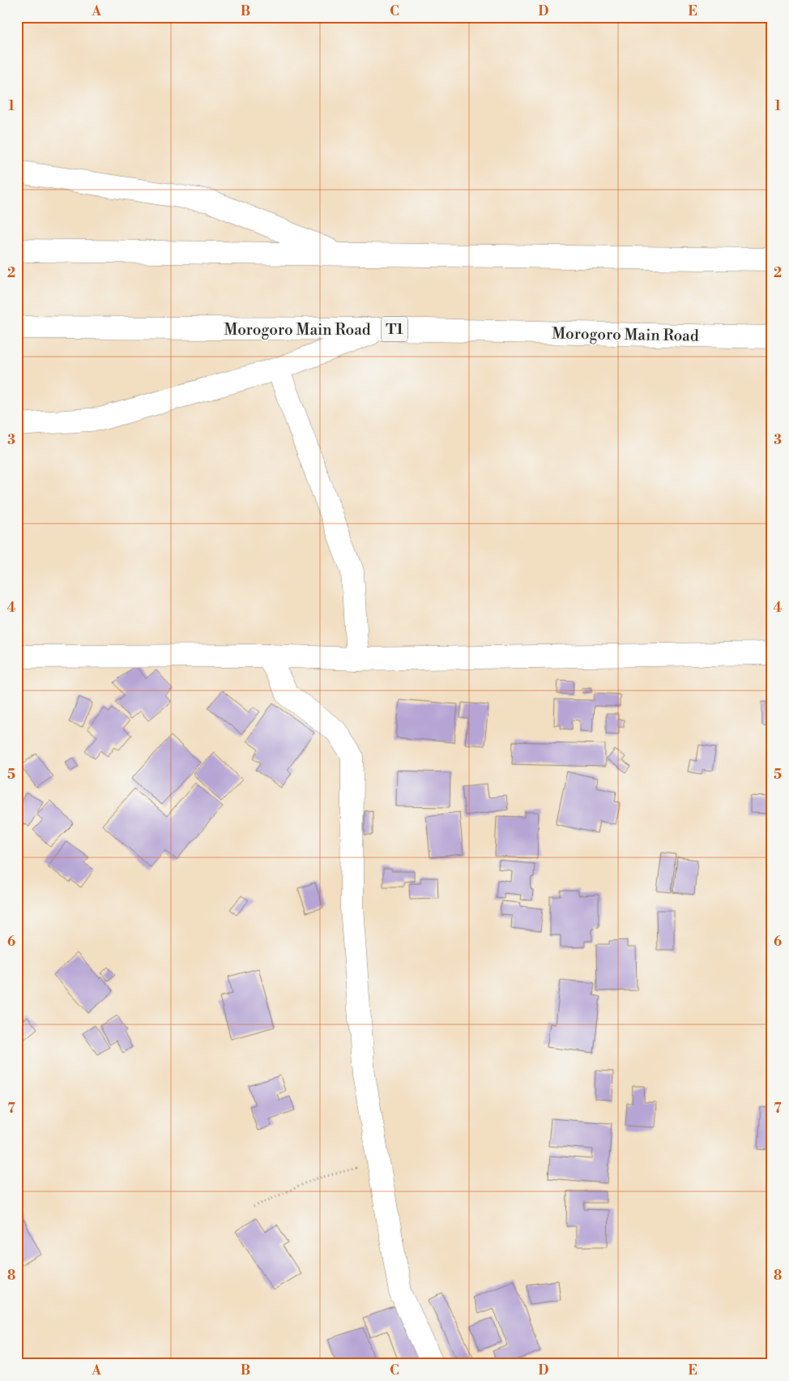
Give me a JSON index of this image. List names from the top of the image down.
{
  "streets": {
    "main road": ["Morogoro Main Road", "T1"]
  },
  "grid": {
    "columns": [
      "A",
      "B",
      "C",
      "D",
      "E"
    ],
    "rows": [
      "1",
      "2",
      "3",
      "4",
      "5",
      "6",
      "7",
      "8"
    ]
  }
}
